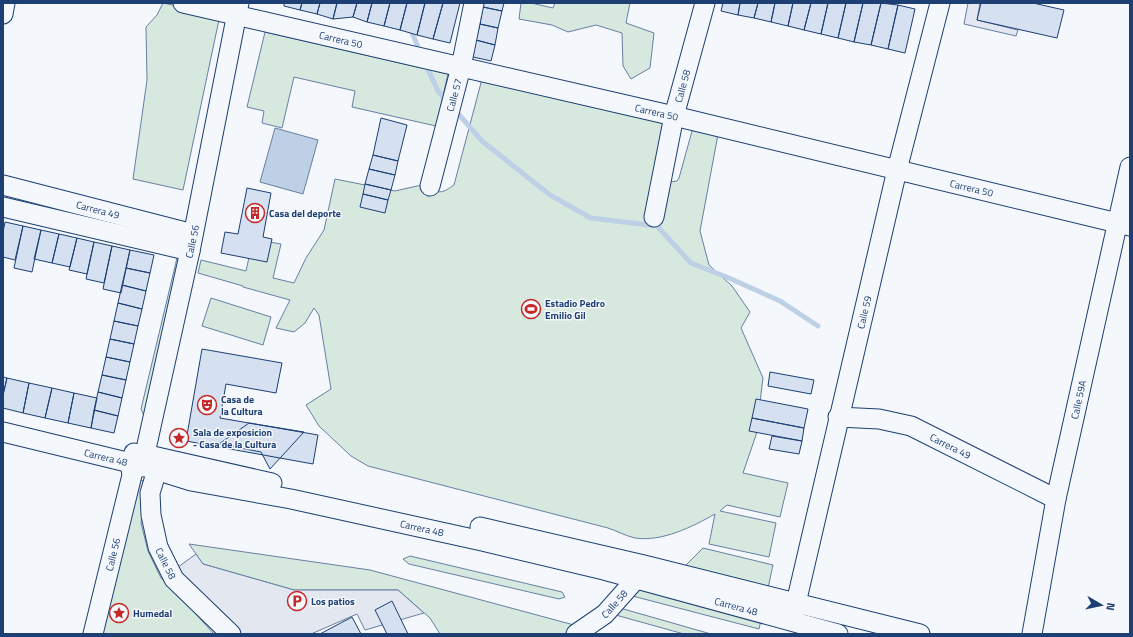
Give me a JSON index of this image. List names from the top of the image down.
{
  "streets": {
    "street": [
      "Carrera 50",
      "Calle 58",
      "Calle 57",
      "Carrera 49",
      "Calle 56",
      "Calle 59",
      "Calle 59A",
      "Carrera 48"
    ]
  },
  "crossings": [
    ["Carrera 50", "Calle 58"],
    ["Carrera 50", "Calle 57"],
    ["Carrera 50", "Calle 56"],
    ["Carrera 50", "Calle 59"],
    ["Carrera 50", "Calle 59A"],
    ["Calle 58", "Calle 56"],
    ["Calle 58", "Carrera 48"],
    ["Carrera 49", "Calle 56"],
    ["Carrera 49", "Calle 59"],
    ["Carrera 49", "Calle 59A"],
    ["Calle 56", "Carrera 48"],
    ["Calle 59", "Carrera 48"]
  ],
  "places": {
    "building": ["Casa del deporte"],
    "sports": ["Estadio Pedro Emilio Gil"],
    "theatre": ["Casa de la Cultura"],
    "place": ["Sala de exposicion - Casa de la Cultura", "Humedal"],
    "parking": ["Los patios"]
  },
  "north": "right"
}
